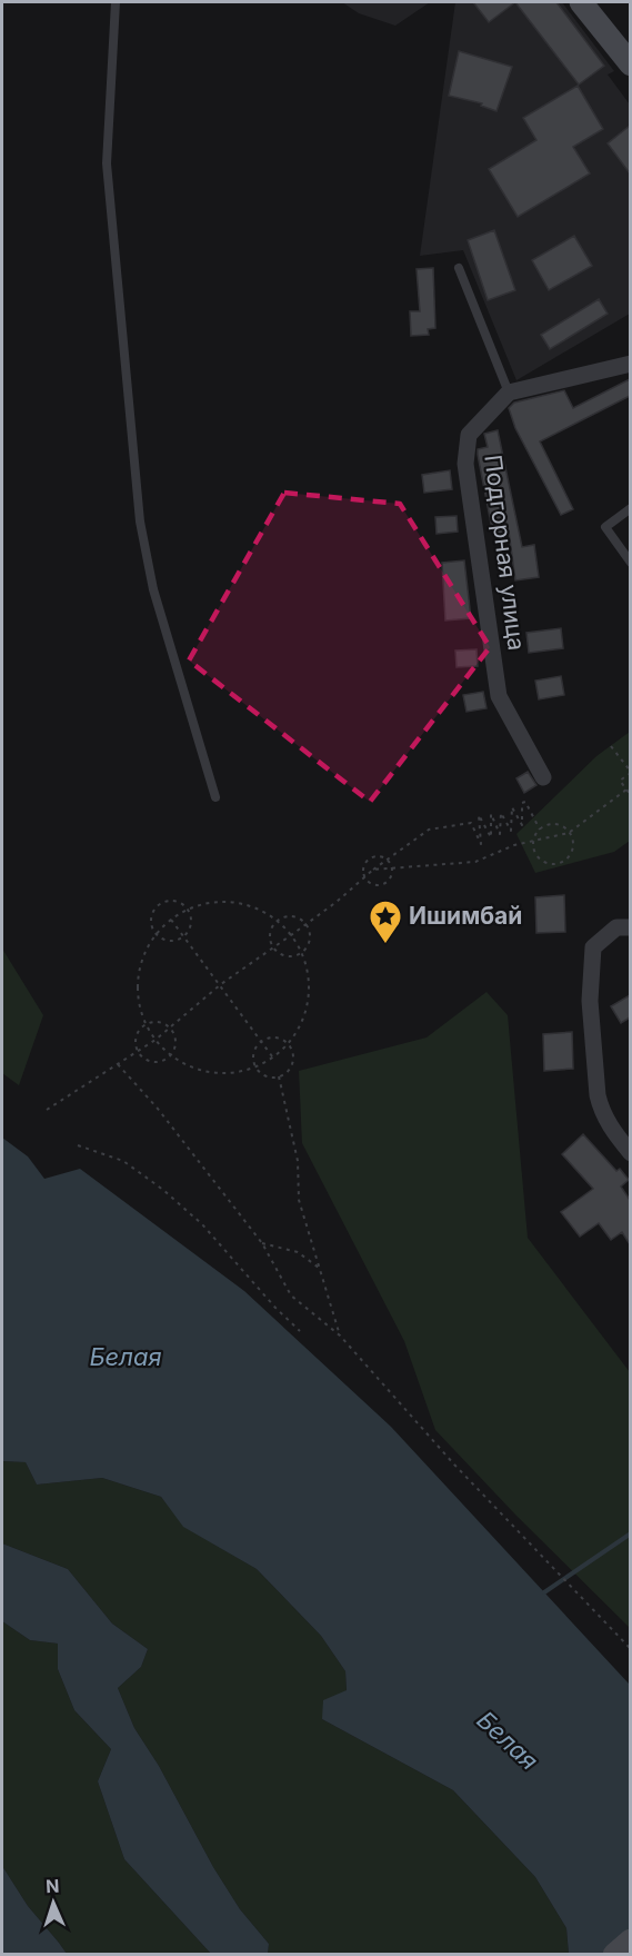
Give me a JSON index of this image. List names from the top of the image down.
{
  "streets": {
    "street": ["Подгорная улица"]
  },
  "water": ["Белая"],
  "places": {
    "place": ["Ишимбай"]
  },
  "north": "top"
}
